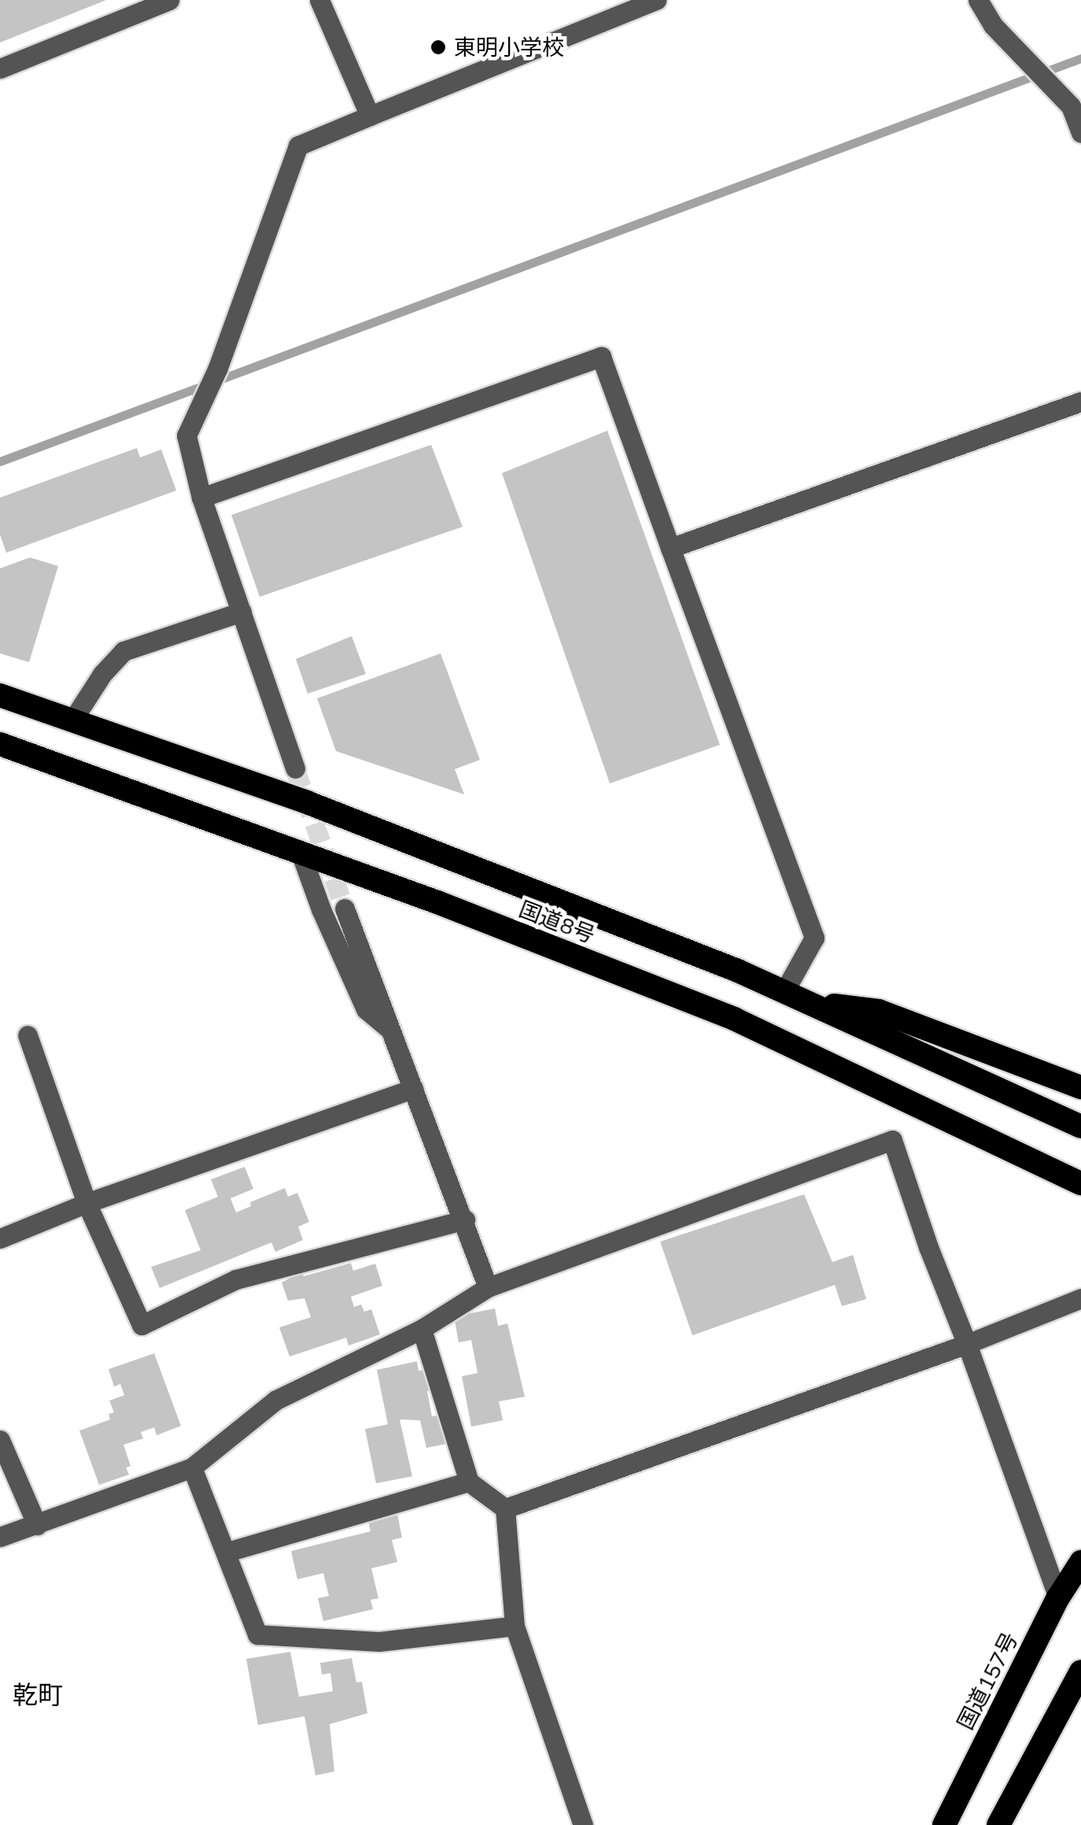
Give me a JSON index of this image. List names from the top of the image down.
{
  "streets": {
    "highway": ["国道8号", "国道157号"]
  },
  "districts": ["乾町"],
  "places": ["東明小学校"]
}
